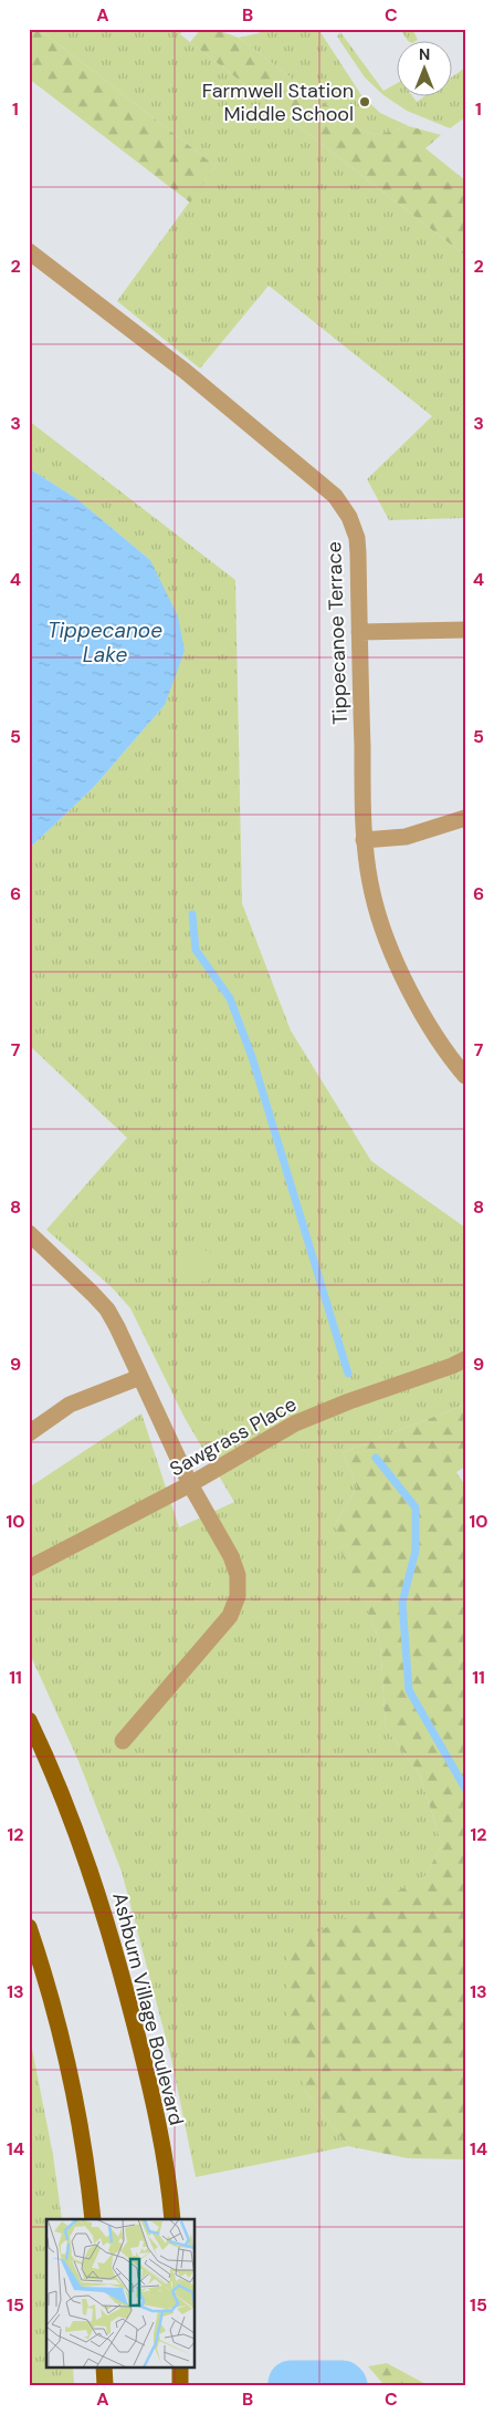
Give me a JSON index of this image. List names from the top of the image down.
{
  "streets": {
    "main road": ["Ashburn Village Boulevard"],
    "street": ["Tippecanoe Terrace", "Sawgrass Place"]
  },
  "water": ["Tippecanoe Lake"],
  "places": ["Farmwell Station Middle School"],
  "north": "top",
  "grid": {
    "columns": ["A", "B", "C"],
    "rows": [
      "1",
      "2",
      "3",
      "4",
      "5",
      "6",
      "7",
      "8",
      "9",
      "10",
      "11",
      "12",
      "13",
      "14",
      "15"
    ]
  }
}
